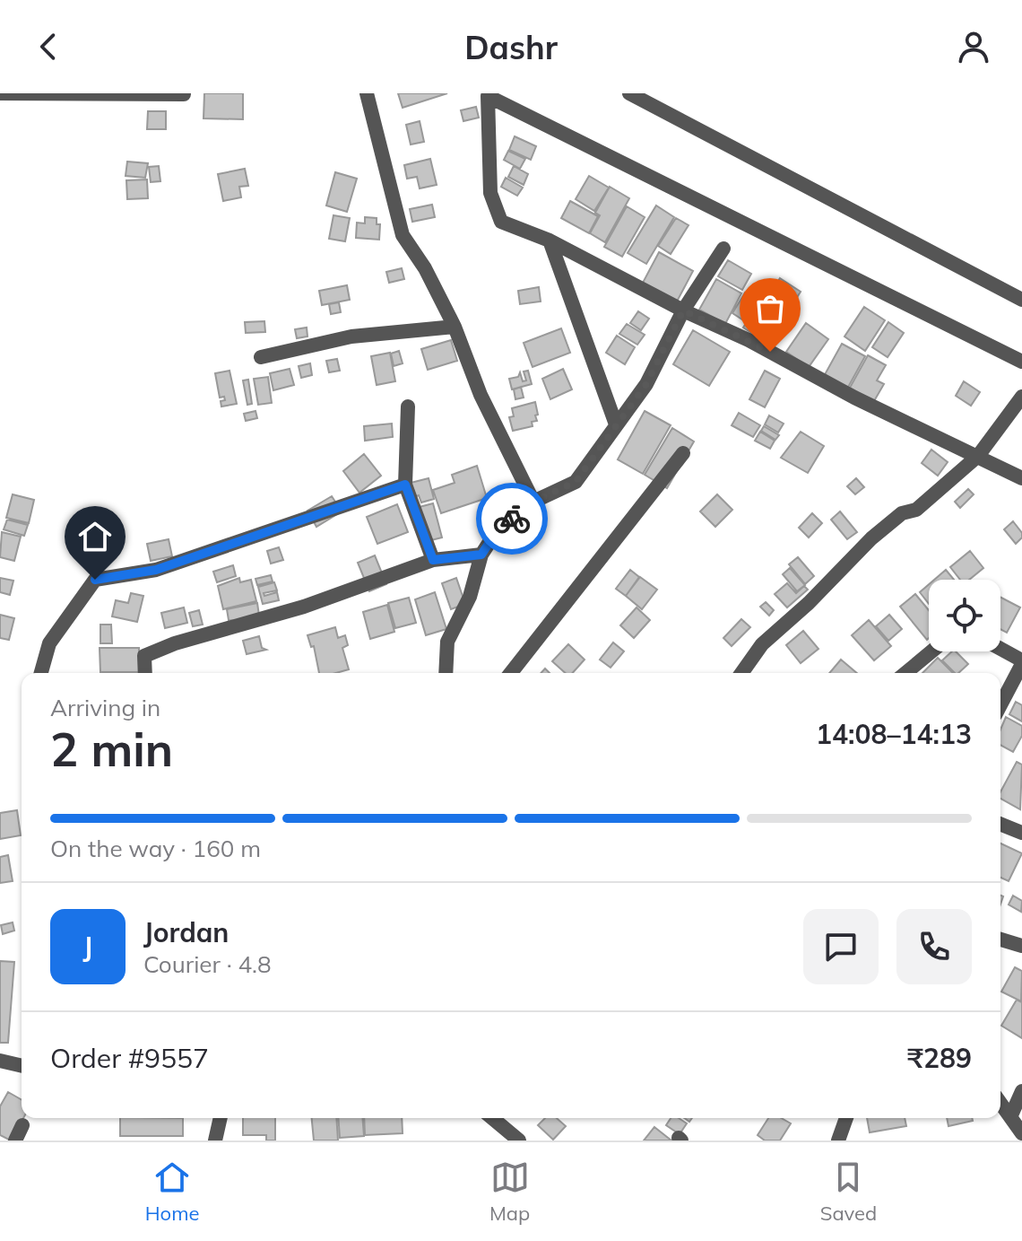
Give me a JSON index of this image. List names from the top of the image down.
{
  "page": {
    "header": "Dashr",
    "heading": ["2 min", "Arriving in", "14:08–14:13"],
    "panel": [
      "Jordan",
      "Courier · 4.8",
      "Order #9557",
      "₹289"
    ],
    "bar": "On the way · 160 m",
    "round": "J",
    "tabs": ["Home", "Map", "Saved"]
  }
}
